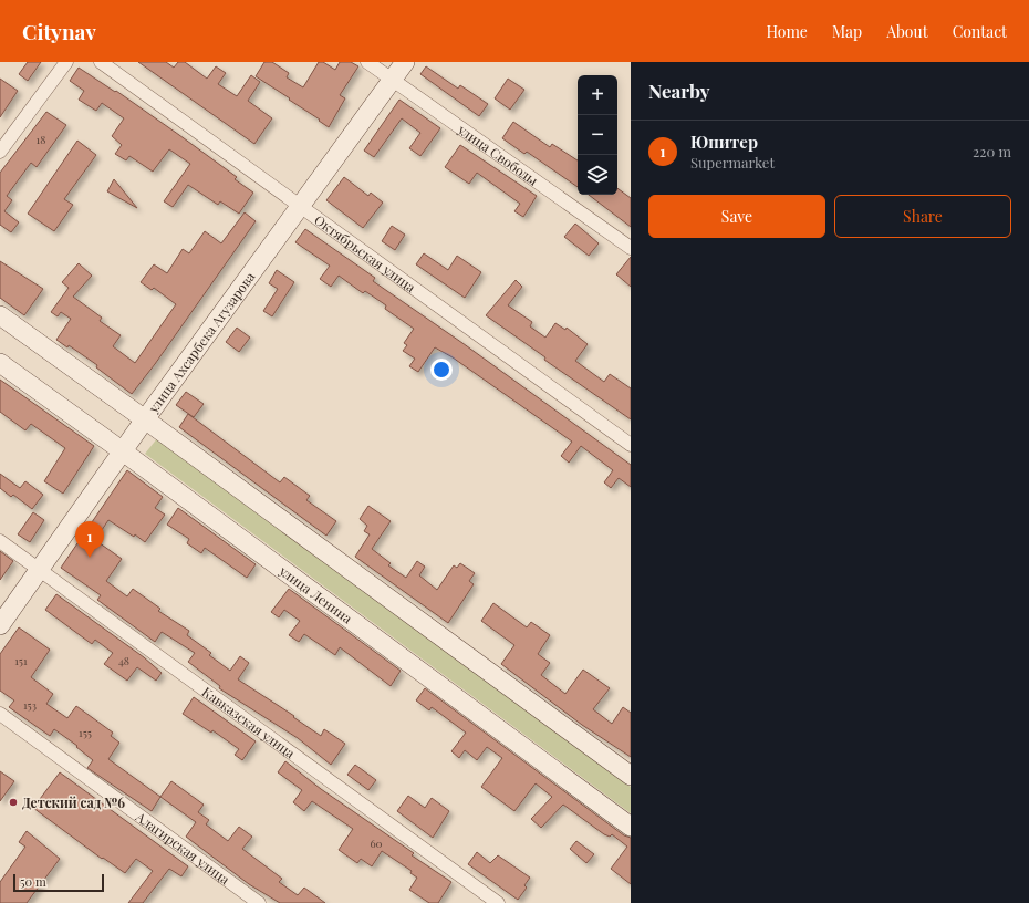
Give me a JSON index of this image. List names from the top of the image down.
{
  "streets": {
    "street": [
      "улица Свободы",
      "Октябрьская улица",
      "улица Ахсарбека Агузарова",
      "улица Ленина",
      "Кавказская улица",
      "Алагирская улица"
    ]
  },
  "crossings": [
    ["улица Свободы", "улица Ахсарбека Агузарова"],
    ["Октябрьская улица", "улица Ахсарбека Агузарова"],
    ["улица Ахсарбека Агузарова", "улица Ленина"],
    ["улица Ахсарбека Агузарова", "Кавказская улица"]
  ],
  "places": ["Детский сад №6"],
  "house_numbers": [
    "18",
    "151",
    "48",
    "153",
    "155",
    "60"
  ],
  "scale_bar": "50 m",
  "page": {
    "header": "Citynav",
    "nav": [
      "Home",
      "Map",
      "About",
      "Contact"
    ],
    "heading": "Nearby",
    "map_buttons": ["+", "−"],
    "list": [
      {
        "mark": "1",
        "name": "Юпитер",
        "note": "Supermarket",
        "value": "220 m"
      }
    ],
    "buttons": ["Save", "Share"],
    "pins": "1",
    "scale": "50 m"
  }
}
